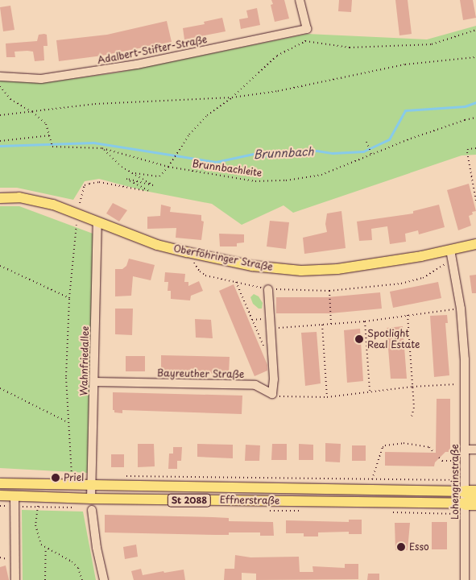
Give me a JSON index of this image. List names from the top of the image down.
{
  "streets": {
    "main road": ["Oberföhringer Straße", "St 2088", "Effnerstraße"],
    "street": [
      "Adalbert-Stifter-Straße",
      "Wahnfriedallee",
      "Bayreuther Straße",
      "Lohengrinstraße"
    ],
    "path": ["Brunnbachleite"]
  },
  "crossings": [
    ["Oberföhringer Straße", "Wahnfriedallee"],
    ["Oberföhringer Straße", "Lohengrinstraße"],
    ["Wahnfriedallee", "Bayreuther Straße"],
    ["Wahnfriedallee", "Effnerstraße"],
    ["Lohengrinstraße", "Effnerstraße"]
  ],
  "water": ["Brunnbach"],
  "places": ["Spotlight Real Estate", "Priel", "Esso"]
}
